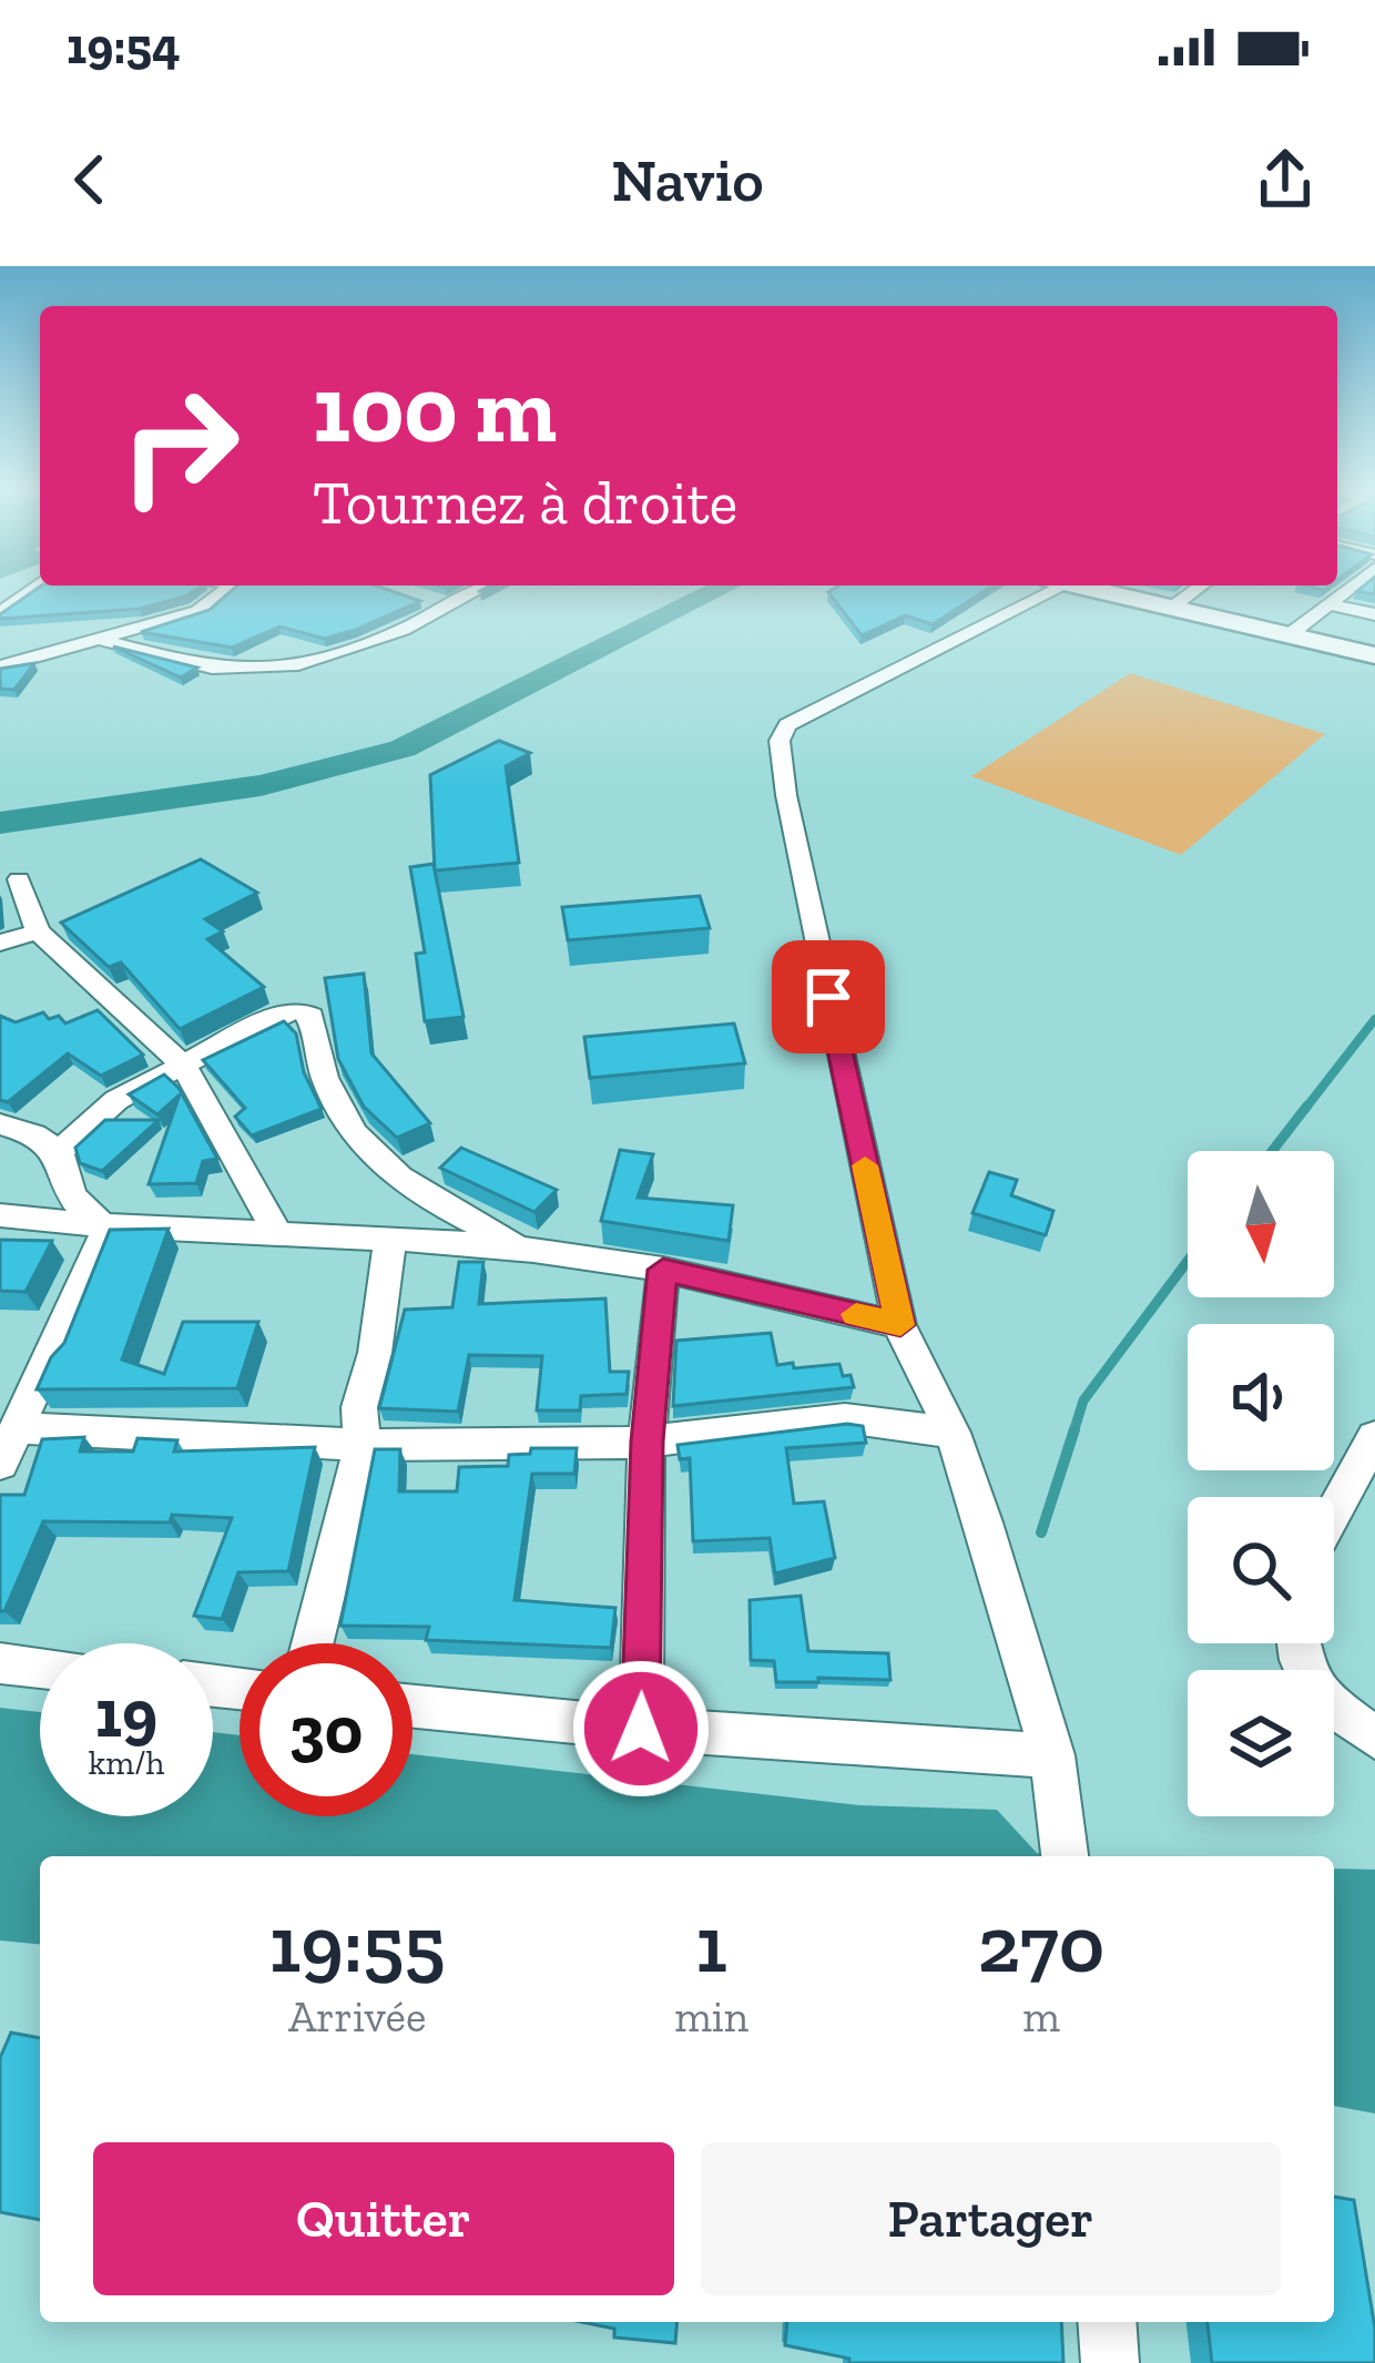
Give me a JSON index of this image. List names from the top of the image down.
{
  "north": "bottom",
  "page": {
    "status": "19:54",
    "header": "Navio",
    "turn": ["100 m", "Tournez à droite"],
    "speed": "19 km/h",
    "limit": "30",
    "eta": [
      "19:55",
      "Arrivée",
      "1",
      "min",
      "270",
      "m"
    ],
    "buttons": ["Quitter", "Partager"]
  }
}
